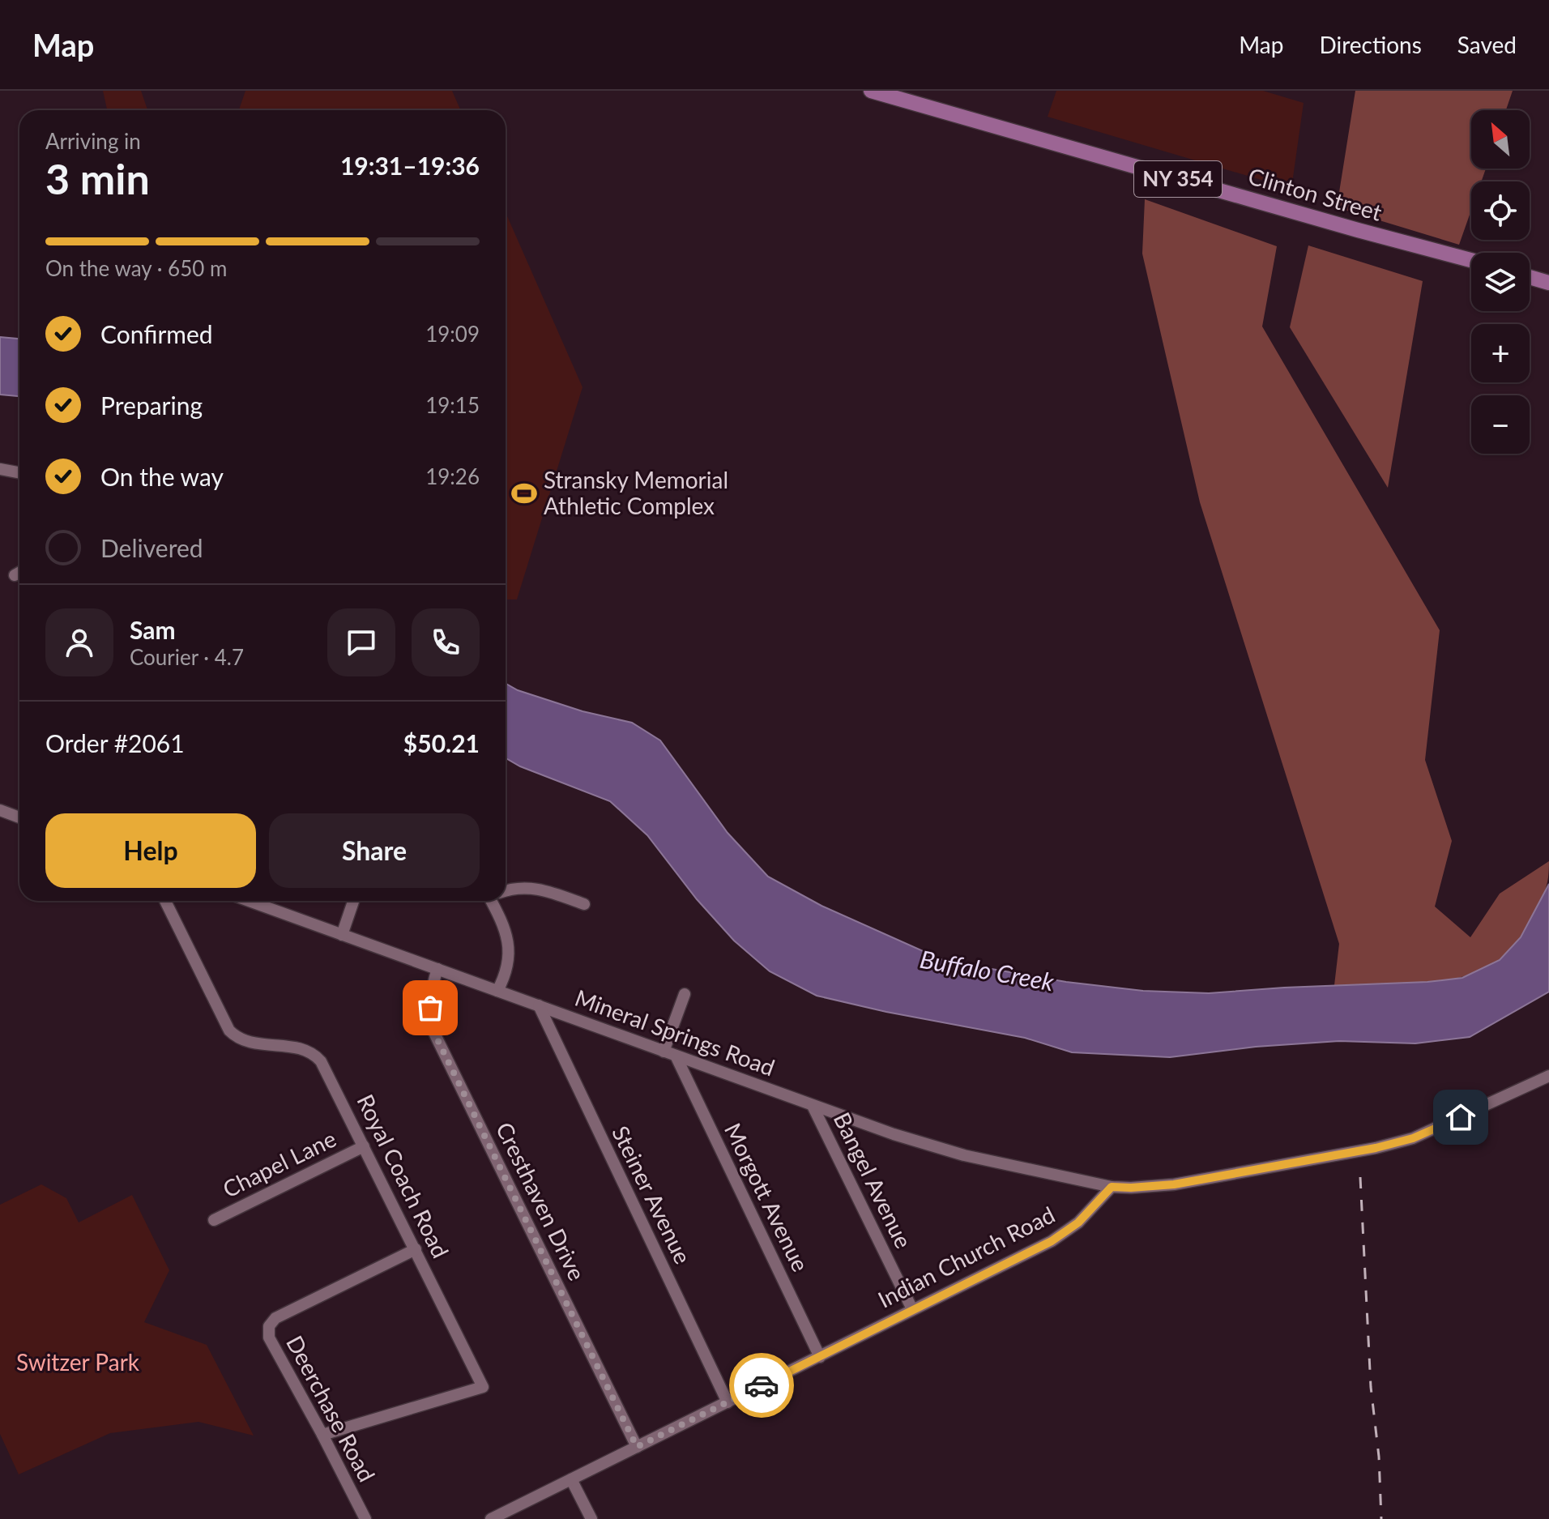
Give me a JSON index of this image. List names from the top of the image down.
{
  "streets": {
    "main road": ["NY 354", "Clinton Street"],
    "street": [
      "Mineral Springs Road",
      "Chapel Lane",
      "Royal Coach Road",
      "Bangel Avenue",
      "Steiner Avenue",
      "Morgott Avenue",
      "Cresthaven Drive",
      "Indian Church Road",
      "Deerchase Road"
    ]
  },
  "crossings": [
    ["Mineral Springs Road", "Bangel Avenue"],
    ["Mineral Springs Road", "Steiner Avenue"],
    ["Mineral Springs Road", "Morgott Avenue"],
    ["Mineral Springs Road", "Cresthaven Drive"],
    ["Mineral Springs Road", "Indian Church Road"],
    ["Chapel Lane", "Royal Coach Road"],
    ["Royal Coach Road", "Deerchase Road"],
    ["Bangel Avenue", "Indian Church Road"],
    ["Steiner Avenue", "Indian Church Road"],
    ["Morgott Avenue", "Indian Church Road"],
    ["Cresthaven Drive", "Indian Church Road"]
  ],
  "water": ["Buffalo Creek"],
  "parks": ["Switzer Park"],
  "places": {
    "sports": ["Stransky Memorial Athletic Complex"]
  },
  "north": "top left",
  "page": {
    "header": "Map",
    "nav": ["Map", "Directions", "Saved"],
    "map_buttons": ["+", "−"],
    "heading": ["3 min", "Arriving in", "19:31–19:36"],
    "panel": [
      "Sam",
      "Courier · 4.7",
      "Order #2061",
      "$50.21"
    ],
    "bar": "On the way · 650 m",
    "list": [
      ["Confirmed", "19:09"],
      ["Preparing", "19:15"],
      ["On the way", "19:26"],
      "Delivered"
    ],
    "buttons": ["Help", "Share"]
  }
}
